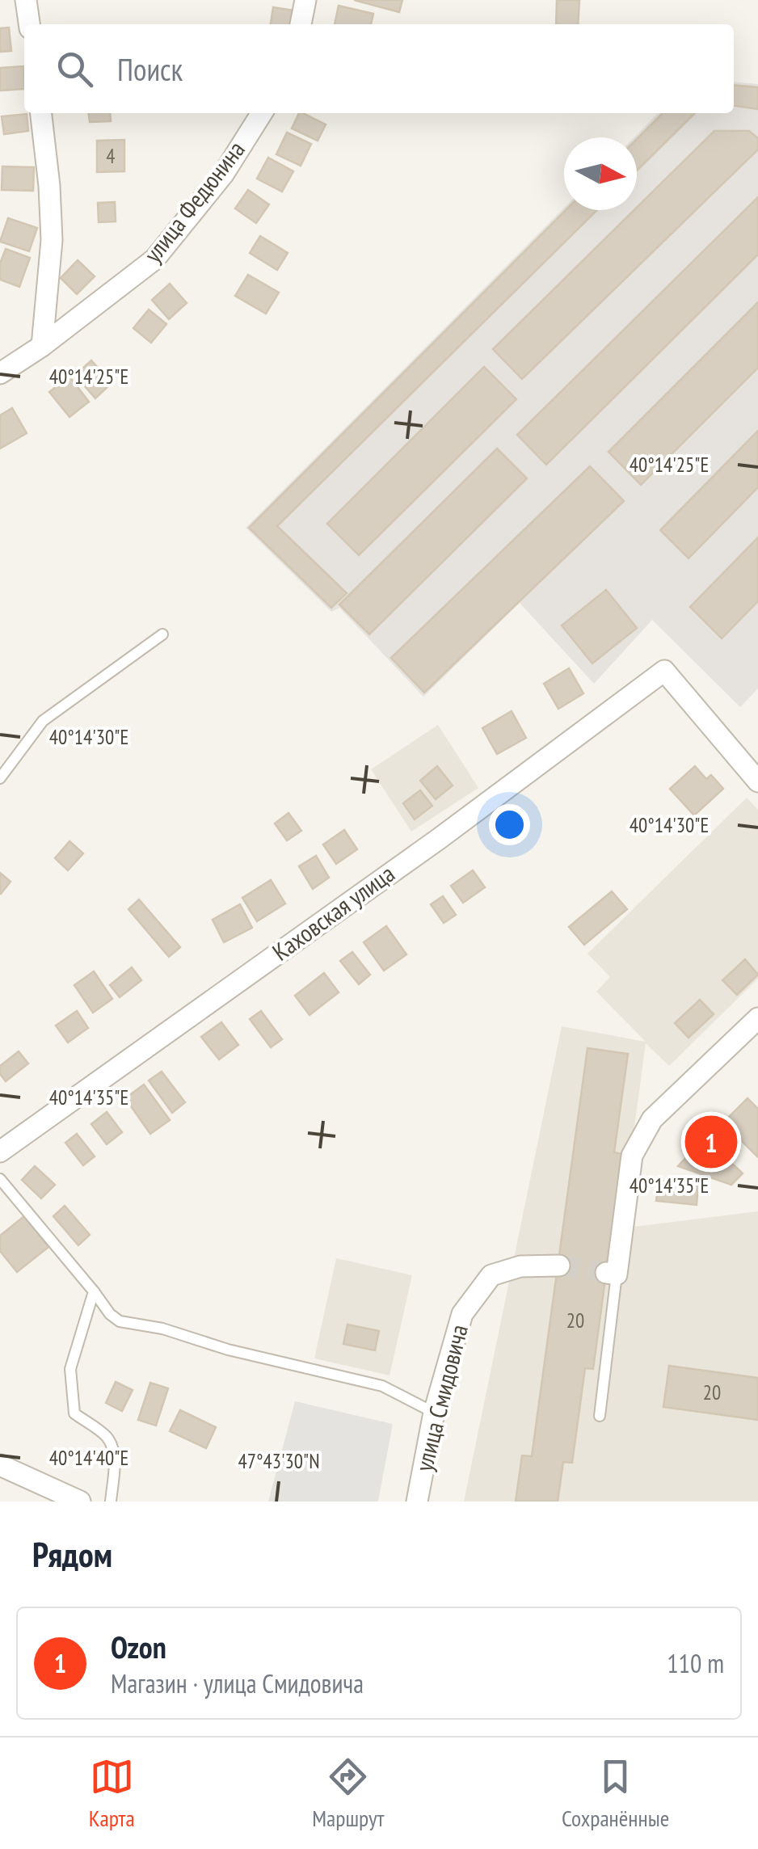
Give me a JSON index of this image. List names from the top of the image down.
{
  "streets": {
    "street": ["улица Федюнина", "Каховская улица", "улица Смидовича"]
  },
  "house_numbers": ["4", "20", "20"],
  "north": "right",
  "page": {
    "search": "Поиск",
    "pins": "1",
    "heading": "Рядом",
    "list": [
      {
        "mark": "1",
        "name": "Ozon",
        "note": "Магазин · улица Смидовича",
        "value": "110 m"
      }
    ],
    "nav": ["Карта", "Маршрут", "Сохранённые"]
  },
  "coordinates": [
    "40°14'25\"E",
    "40°14'30\"E",
    "40°14'35\"E",
    "40°14'40\"E",
    "47°43'30\"N"
  ]
}
